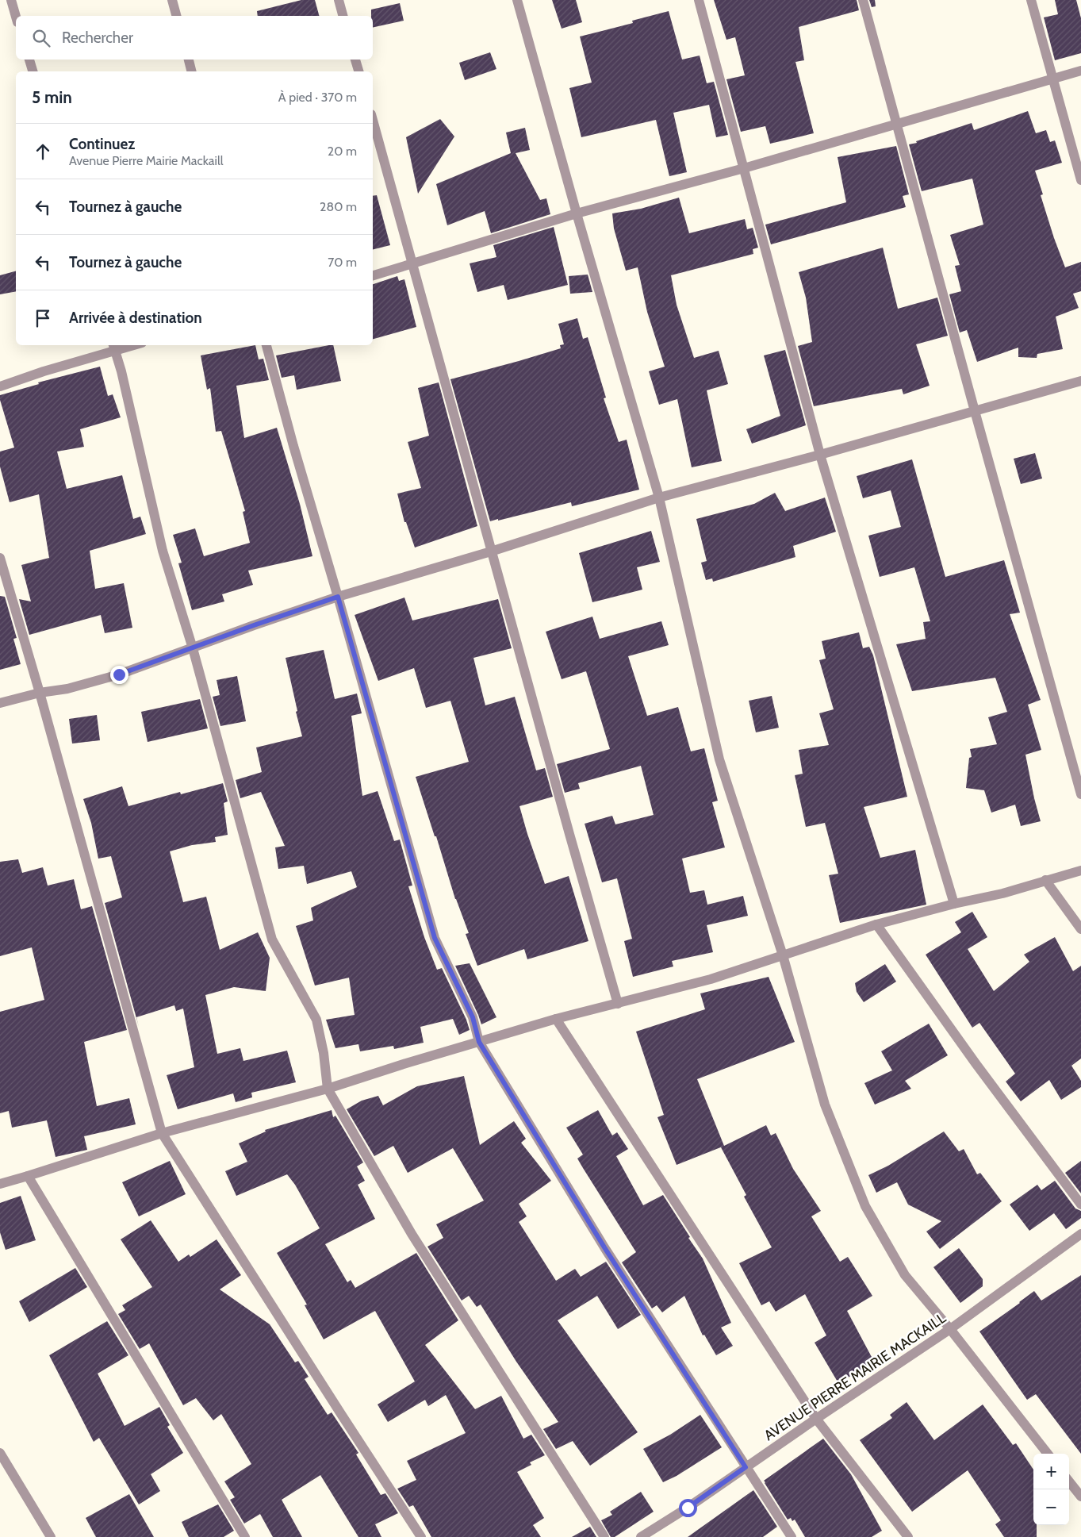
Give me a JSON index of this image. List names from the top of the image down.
{
  "streets": {
    "street": ["AVENUE PIERRE MAIRIE MACKAILL"]
  },
  "page": {
    "search": "Rechercher",
    "heading": ["5 min", "À pied · 370 m"],
    "list": [
      ["Continuez", "Avenue Pierre Mairie Mackaill", "20 m"],
      ["Tournez à gauche", "280 m"],
      ["Tournez à gauche", "70 m"],
      "Arrivée à destination"
    ],
    "map_buttons": ["+", "−"]
  }
}
